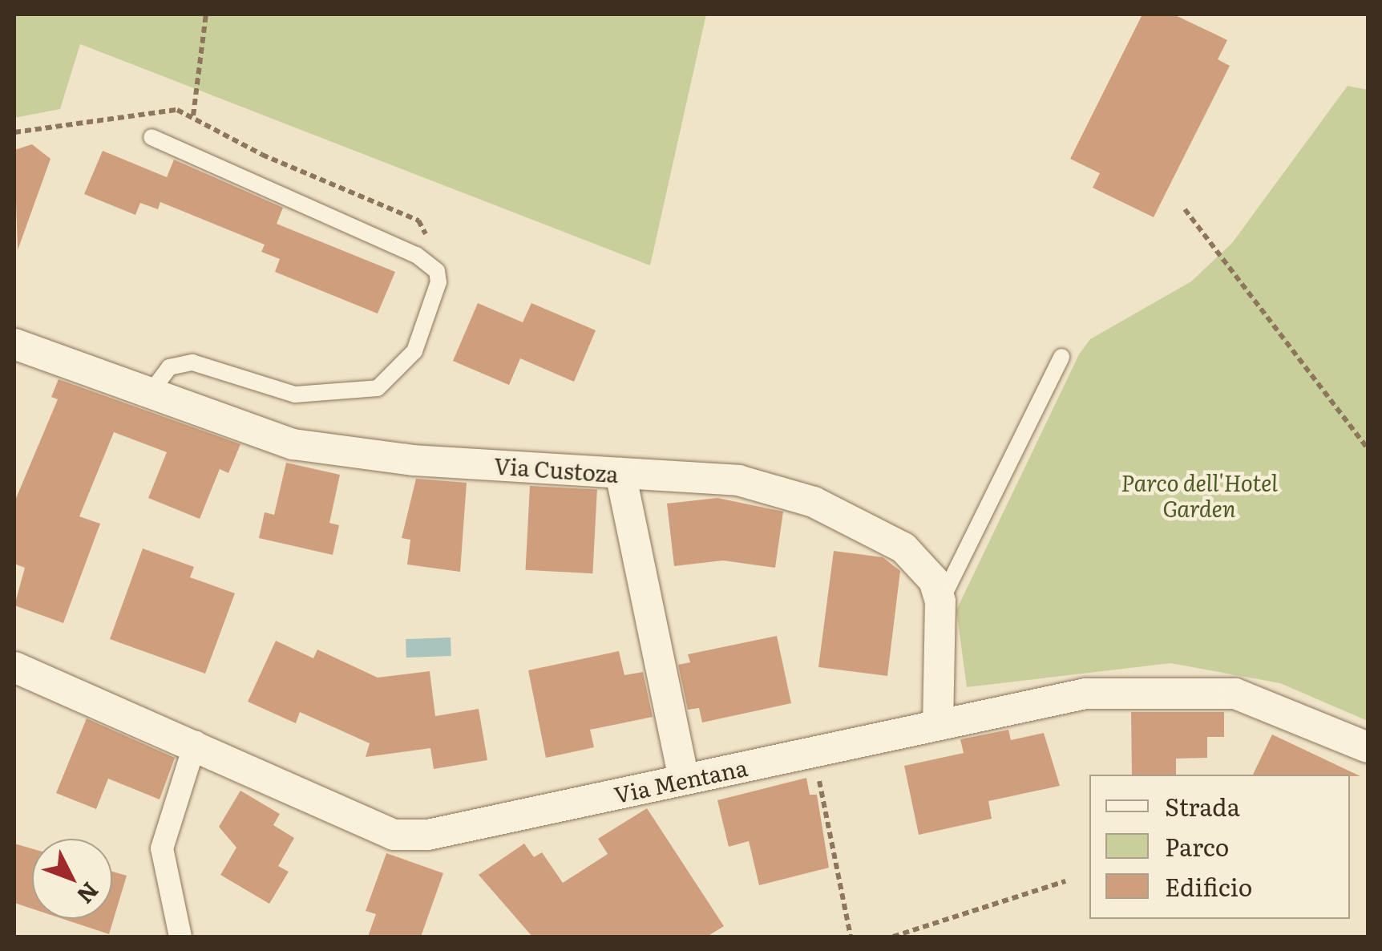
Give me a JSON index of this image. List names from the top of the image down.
{
  "streets": {
    "street": ["Via Custoza", "Via Mentana"]
  },
  "parks": ["Parco dell'Hotel Garden"],
  "legend": ["Strada", "Parco", "Edificio"],
  "north": "bottom right"
}
